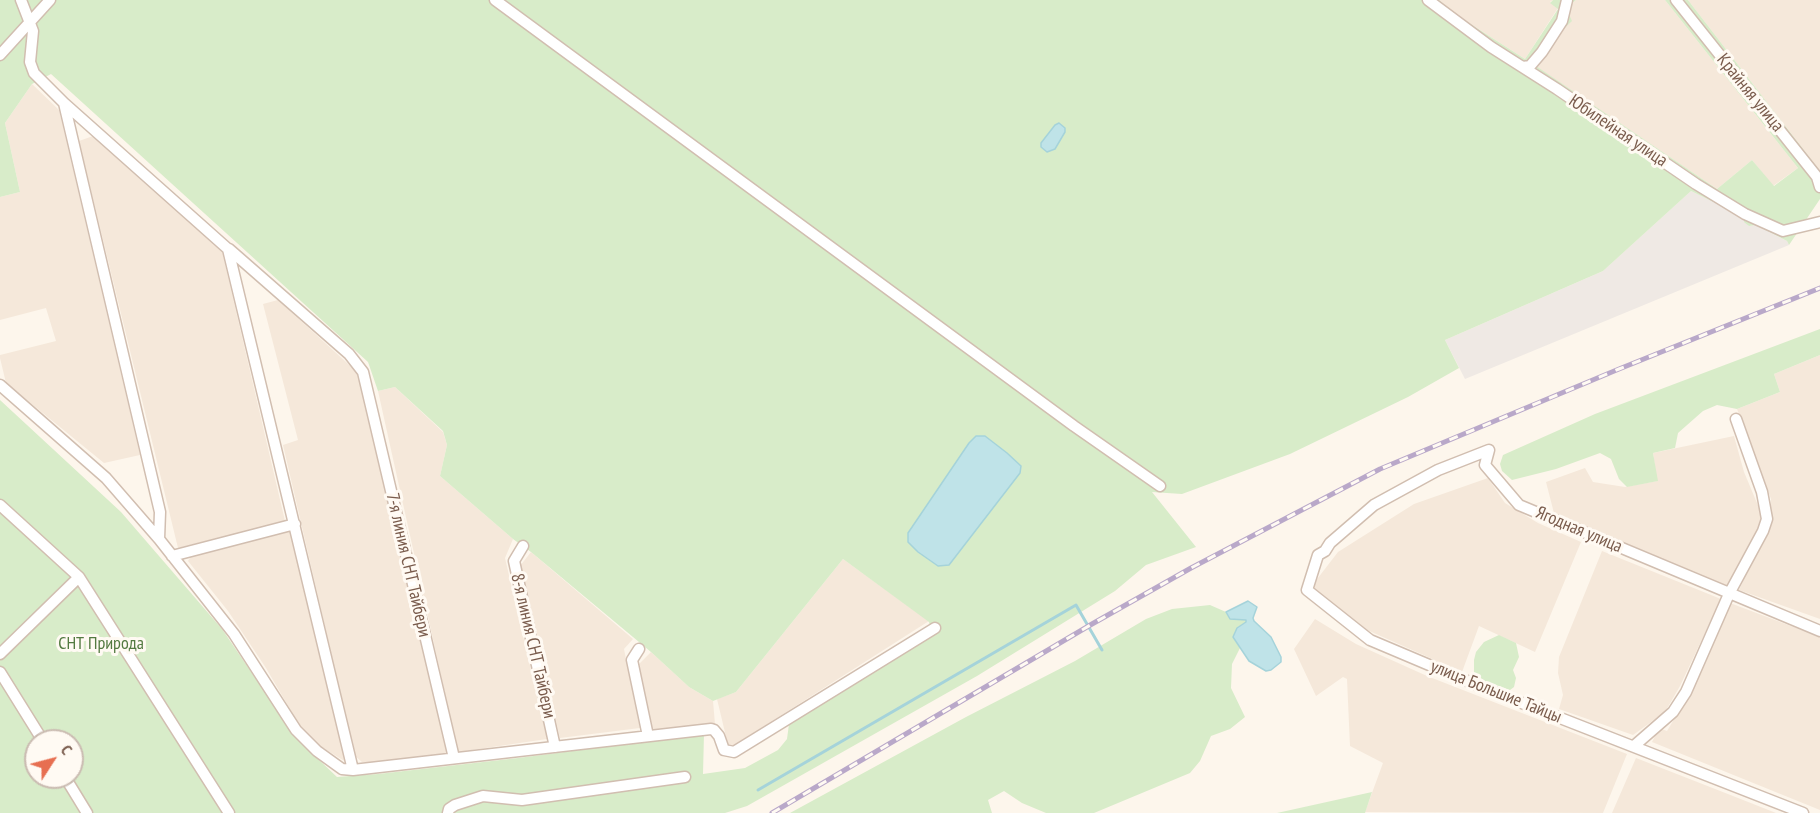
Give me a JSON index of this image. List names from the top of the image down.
{
  "streets": {
    "street": [
      "Крайняя улица",
      "Юбилейная улица",
      "Ягодная улица",
      "7-я линия СНТ Тайбери",
      "8-я линия СНТ Тайбери",
      "улица Большие Тайцы"
    ]
  },
  "crossings": [
    ["Ягодная улица", "улица Большие Тайцы"]
  ],
  "parks": ["СНТ Природа"],
  "north": "top right"
}
